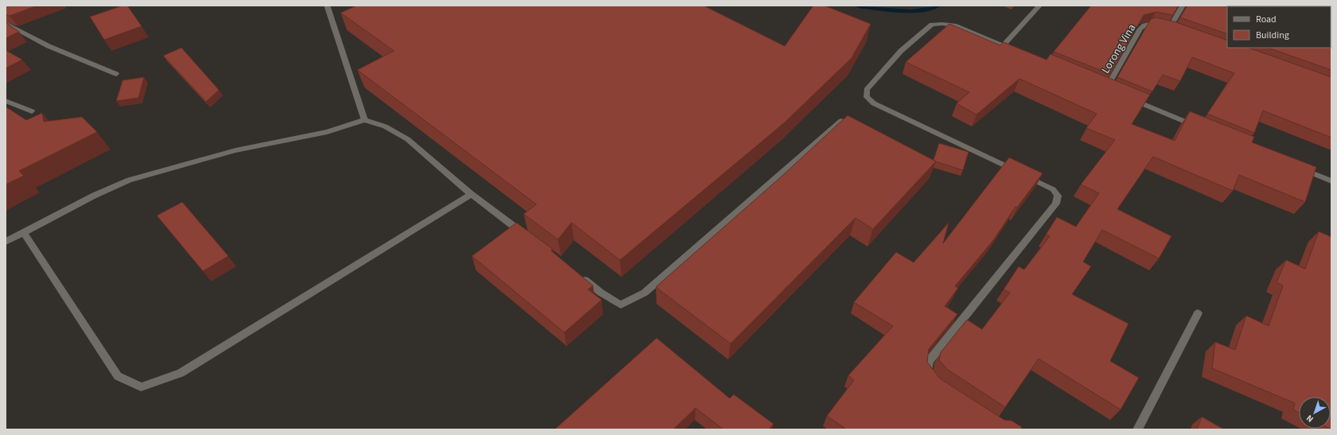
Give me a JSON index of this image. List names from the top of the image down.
{
  "streets": {
    "street": ["Lorong Vina"]
  },
  "legend": ["Road", "Building"],
  "north": "bottom left"
}
